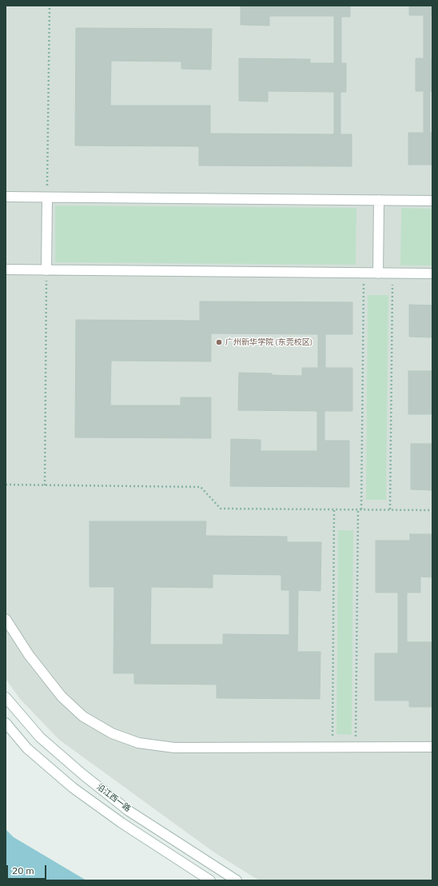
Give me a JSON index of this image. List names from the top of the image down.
{
  "streets": {
    "street": ["沿江西一路"]
  },
  "places": ["广州新华学院 (东莞校区)"],
  "scale_bar": "20 m"
}
